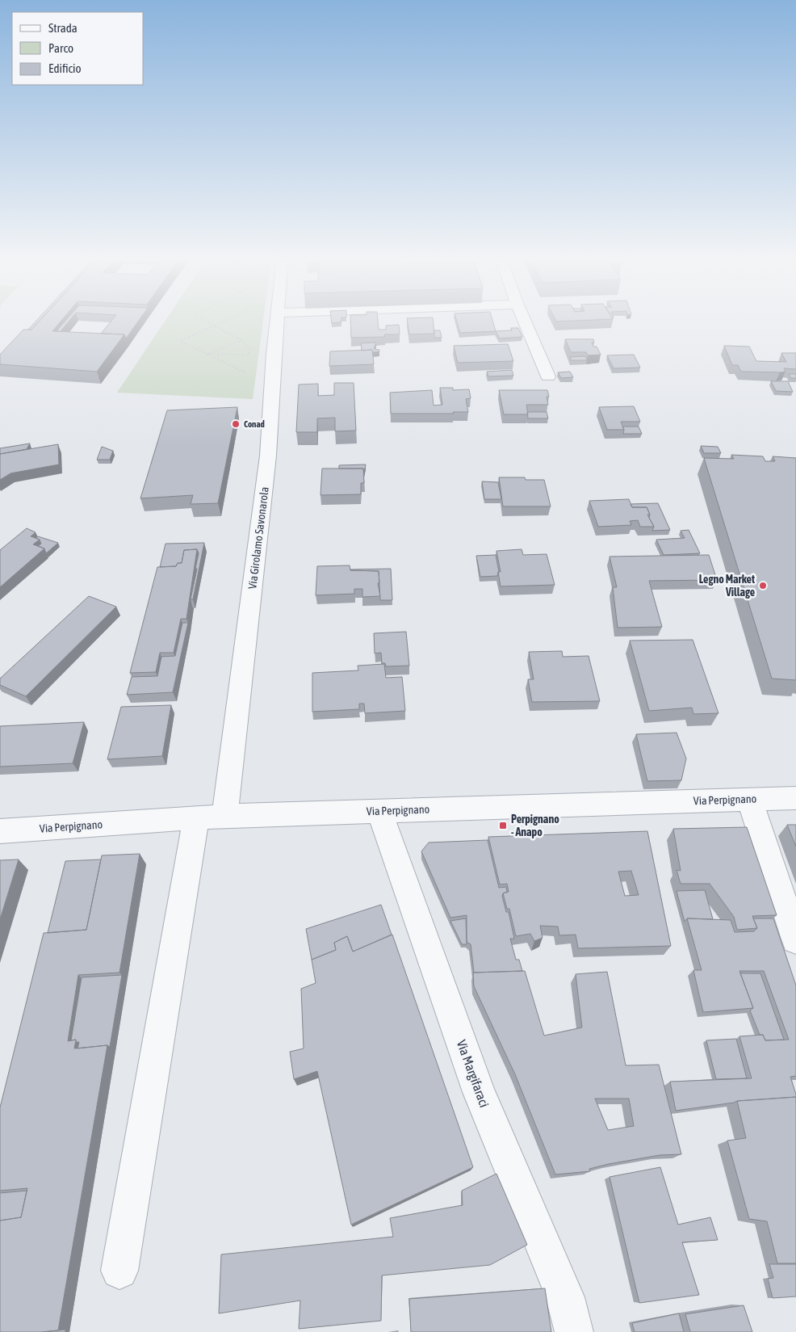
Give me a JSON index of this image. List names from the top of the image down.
{
  "streets": {
    "street": ["Via Girolamo Savonarola", "Via Perpignano", "Via Margifaraci"]
  },
  "crossings": [
    ["Via Girolamo Savonarola", "Via Perpignano"],
    ["Via Perpignano", "Via Margifaraci"]
  ],
  "places": {
    "other": ["Conad", "Legno Market Village"],
    "transit": ["Perpignano - Anapo"]
  },
  "legend": ["Strada", "Parco", "Edificio"]
}
